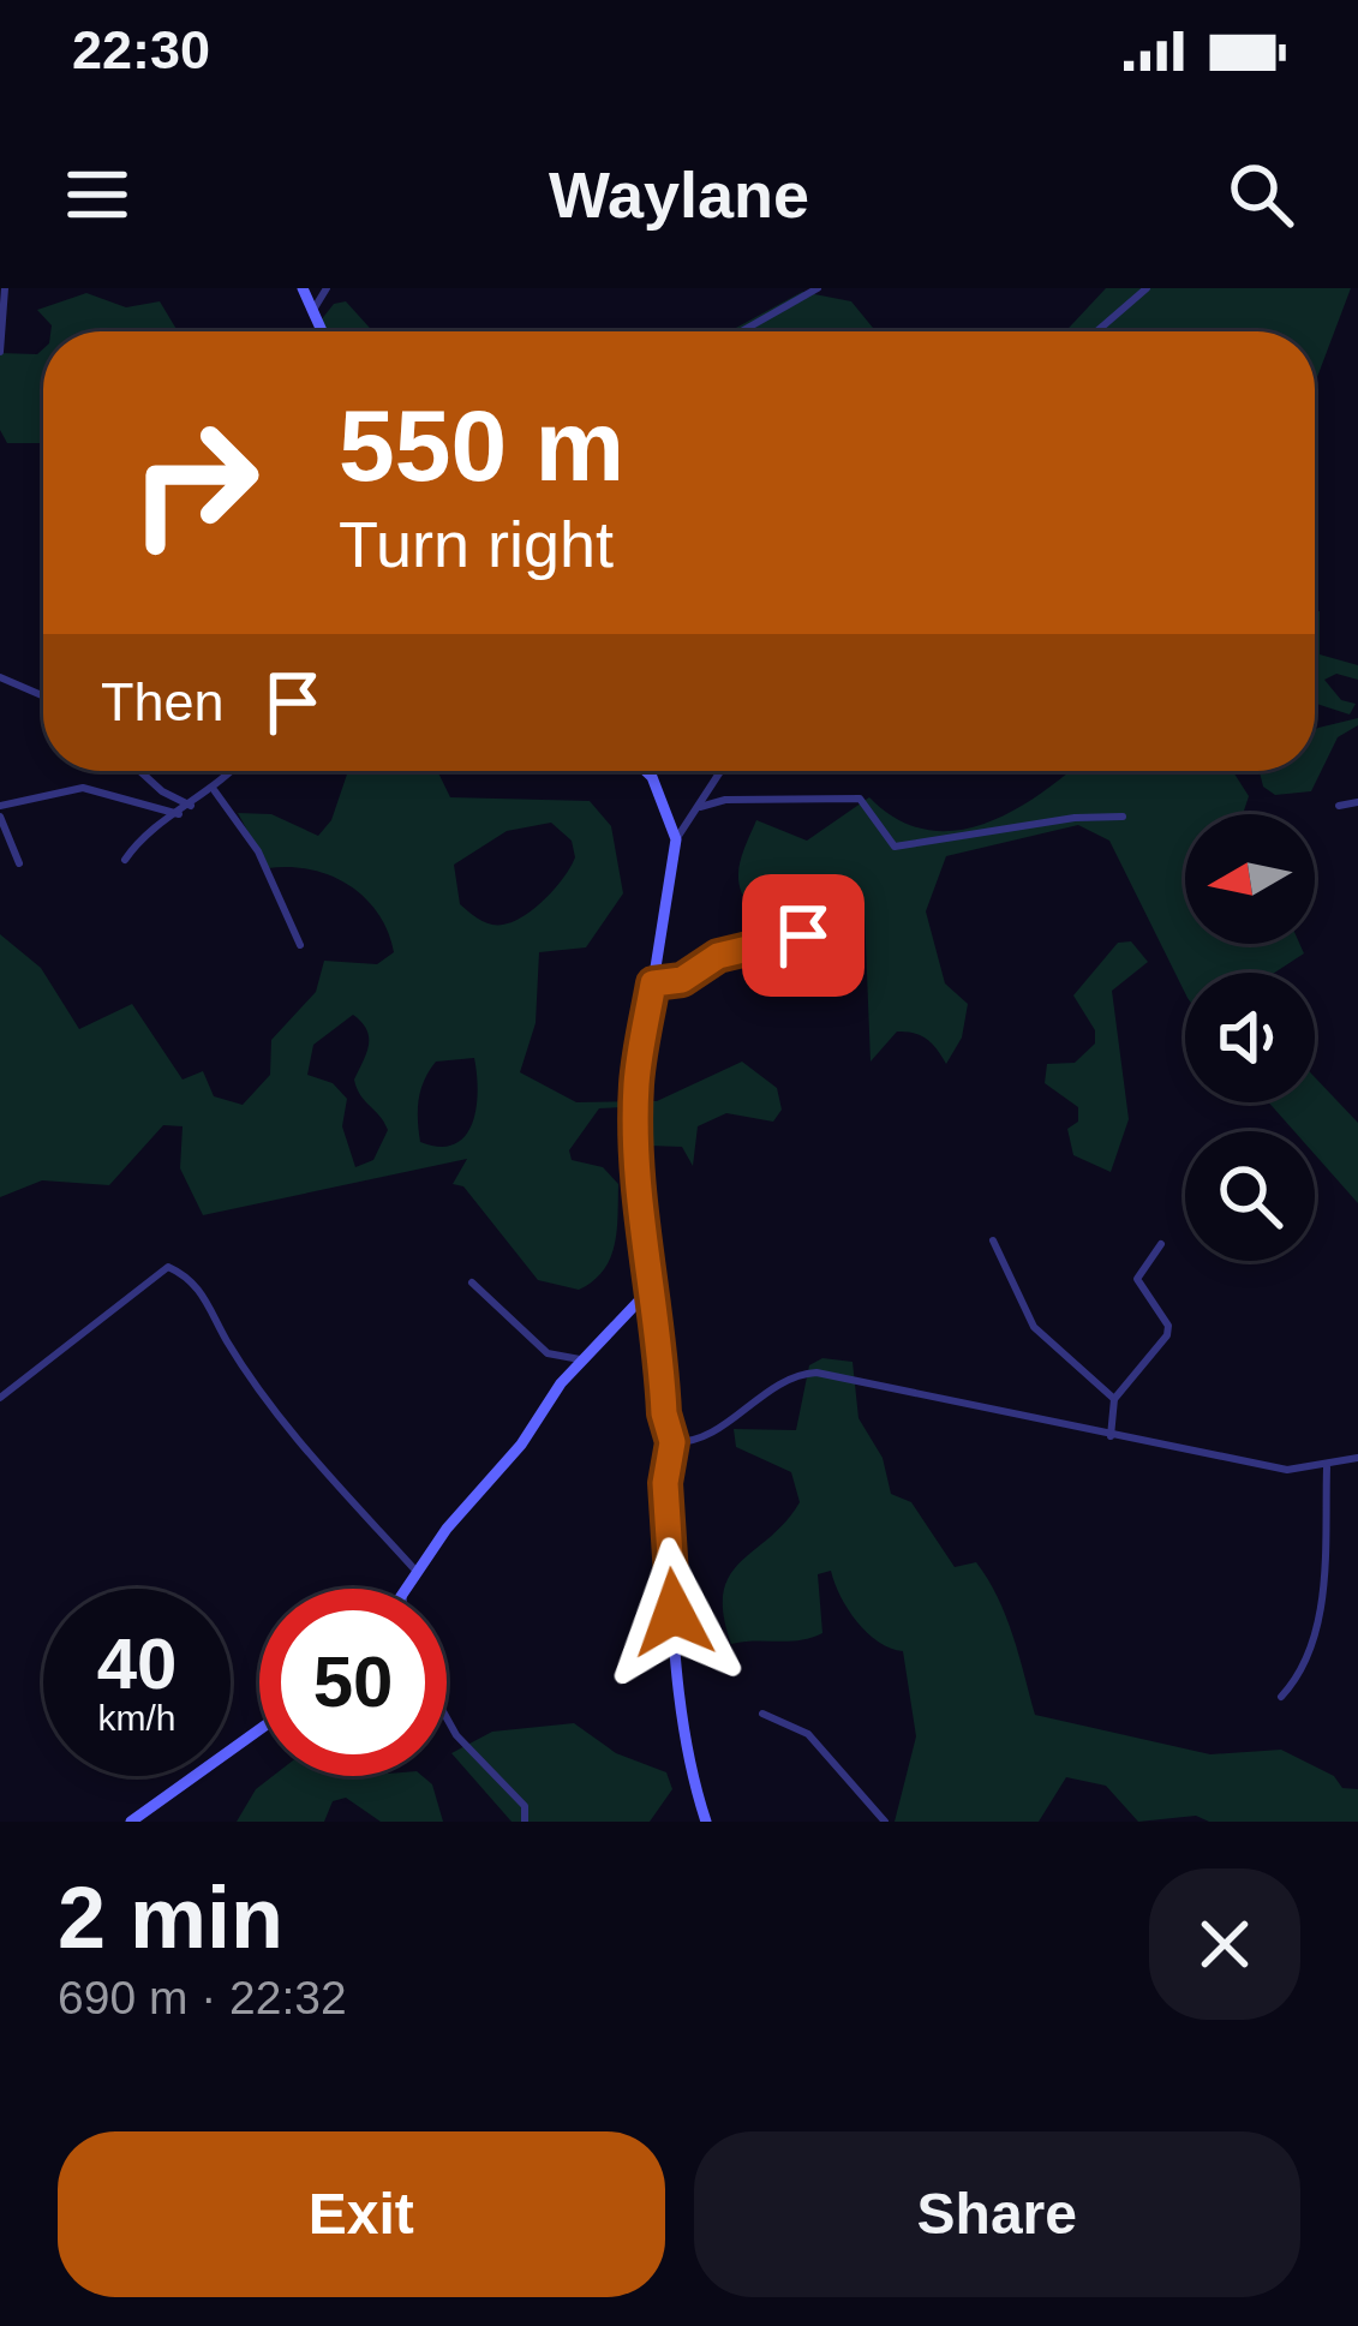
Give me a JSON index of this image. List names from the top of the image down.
{
  "north": "left",
  "page": {
    "status": "22:30",
    "header": "Waylane",
    "turn": ["550 m", "Turn right"],
    "then": "Then",
    "speed": "40 km/h",
    "limit": "50",
    "heading": ["2 min", "690 m · 22:32"],
    "buttons": ["Exit", "Share"]
  }
}
